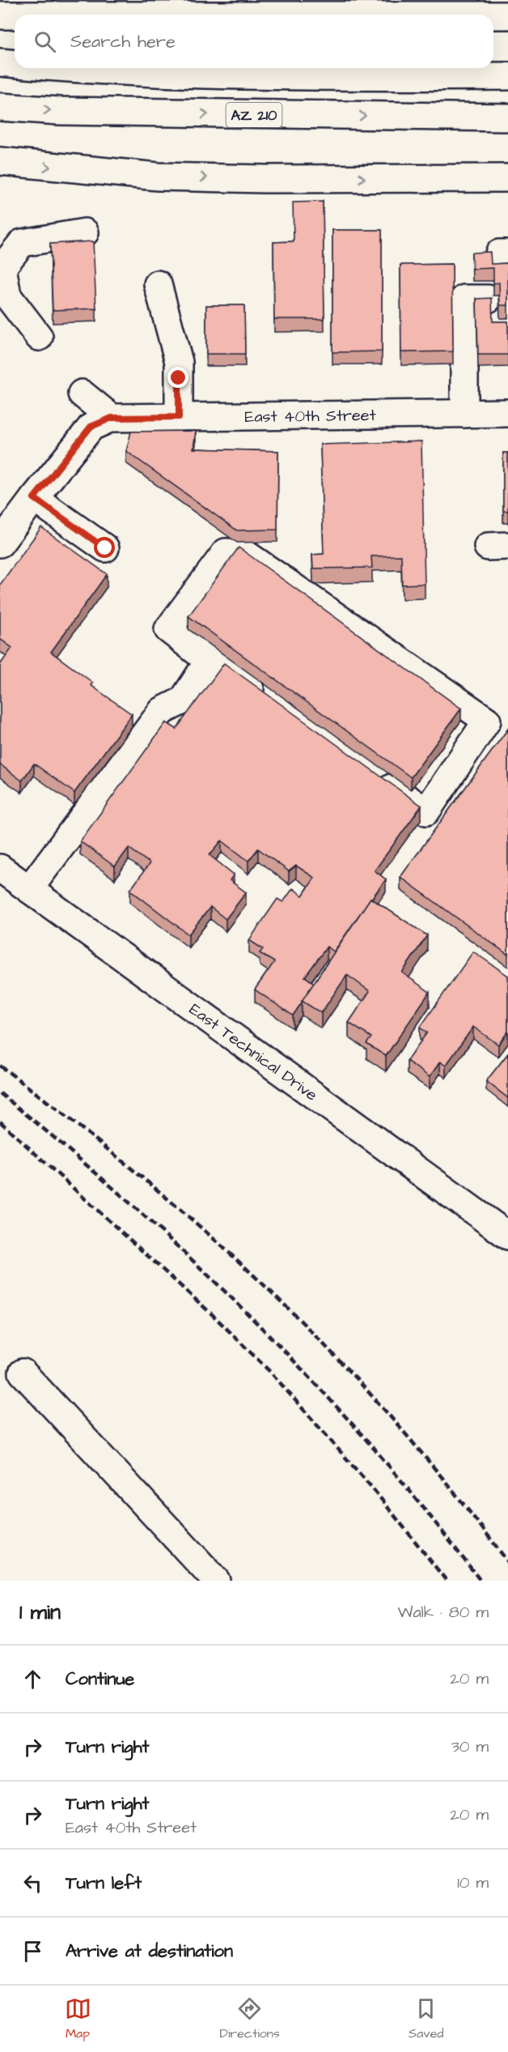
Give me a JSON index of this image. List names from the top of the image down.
{
  "streets": {
    "main road": ["AZ 210", "East 40th Street", "East Technical Drive"]
  },
  "page": {
    "search": "Search here",
    "heading": ["1 min", "Walk · 80 m"],
    "list": [
      ["Continue", "20 m"],
      ["Turn right", "30 m"],
      ["Turn right", "East 40th Street", "20 m"],
      ["Turn left", "10 m"],
      "Arrive at destination"
    ],
    "nav": ["Map", "Directions", "Saved"]
  }
}
